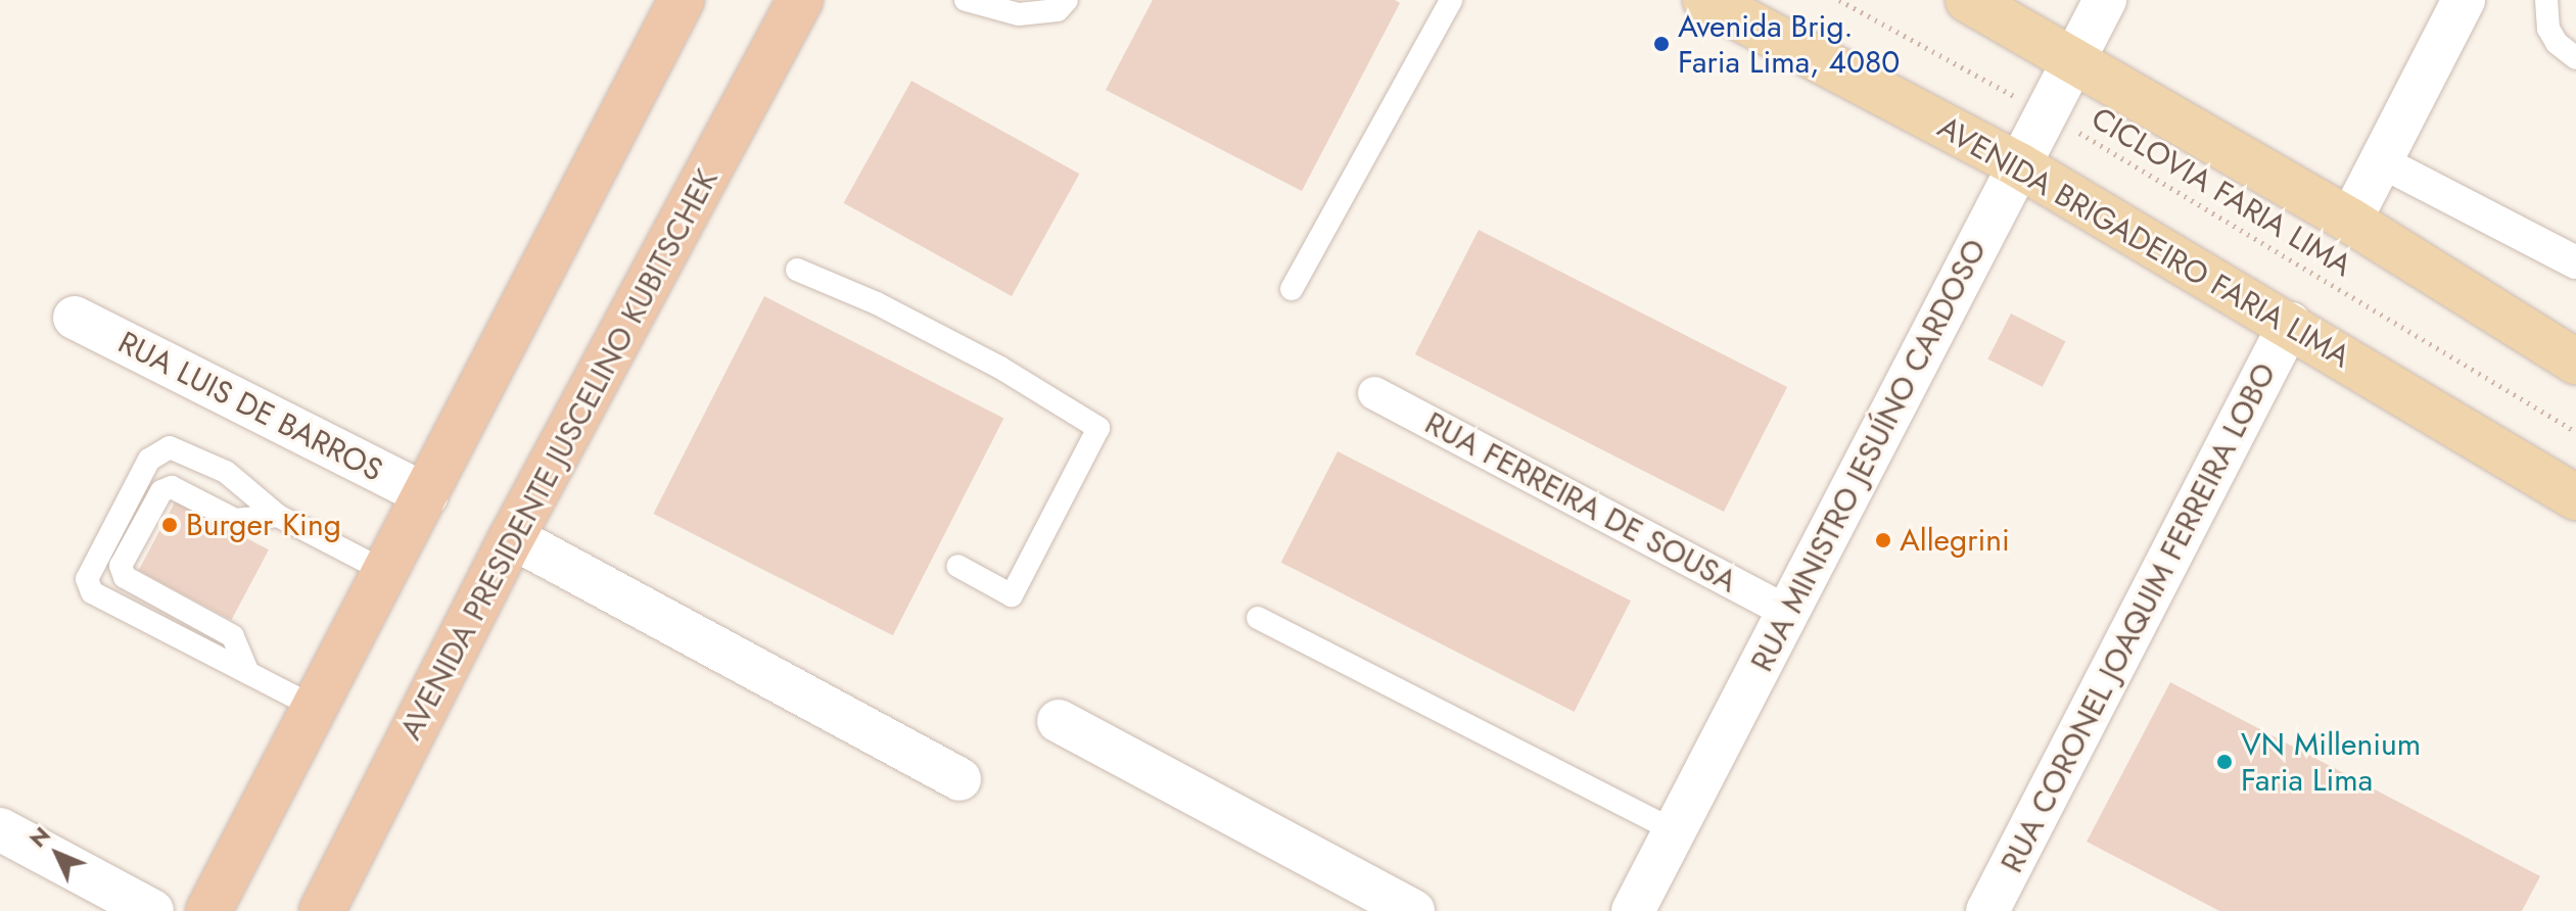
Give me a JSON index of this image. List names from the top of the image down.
{
  "streets": {
    "highway": ["AVENIDA PRESIDENTE JUSCELINO KUBITSCHEK"],
    "main road": ["AVENIDA BRIGADEIRO FARIA LIMA"],
    "street": [
      "RUA LUIS DE BARROS",
      "RUA MINISTRO JESUÍNO CARDOSO",
      "RUA FERREIRA DE SOUSA",
      "RUA CORONEL JOAQUIM FERREIRA LOBO"
    ],
    "path": ["CICLOVIA FARIA LIMA"]
  },
  "crossings": [
    ["CICLOVIA FARIA LIMA", "RUA MINISTRO JESUÍNO CARDOSO"],
    ["AVENIDA BRIGADEIRO FARIA LIMA", "RUA MINISTRO JESUÍNO CARDOSO"],
    ["AVENIDA BRIGADEIRO FARIA LIMA", "RUA CORONEL JOAQUIM FERREIRA LOBO"],
    ["RUA MINISTRO JESUÍNO CARDOSO", "RUA FERREIRA DE SOUSA"]
  ],
  "places": [
    "Avenida Brig. Faria Lima, 4080",
    "Burger King",
    "Allegrini",
    "VN Millenium Faria Lima"
  ],
  "north": "top left"
}
